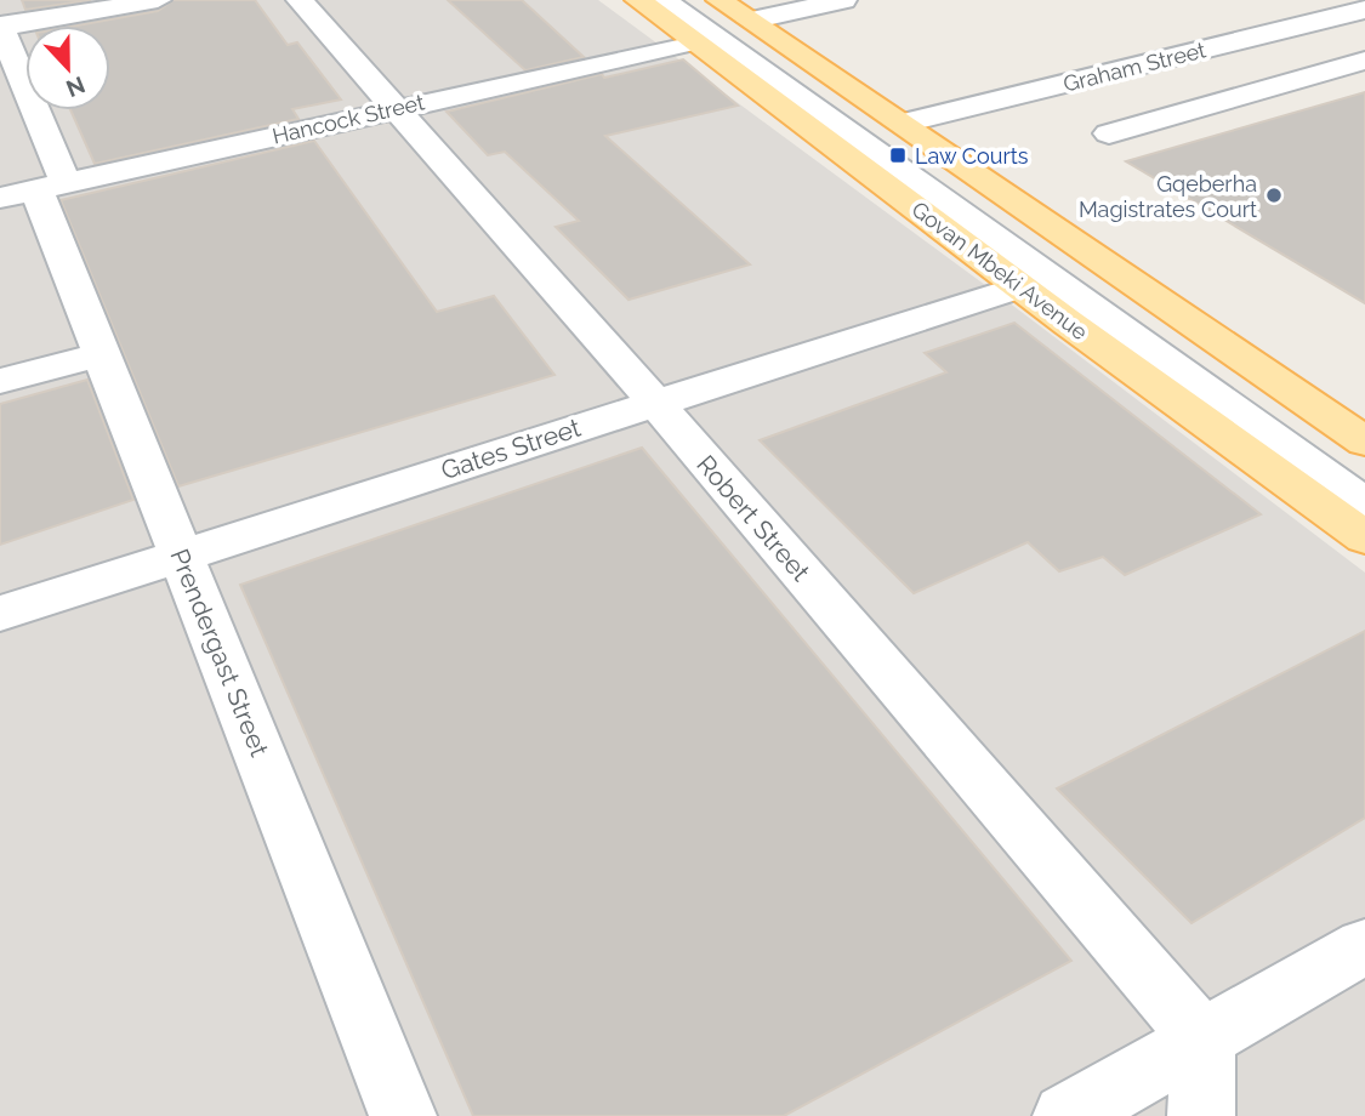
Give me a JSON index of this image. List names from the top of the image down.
{
  "streets": {
    "main road": ["Govan Mbeki Avenue"],
    "street": [
      "Graham Street",
      "Hancock Street",
      "Gates Street",
      "Robert Street",
      "Prendergast Street"
    ]
  },
  "crossings": [
    ["Hancock Street", "Govan Mbeki Avenue"],
    ["Hancock Street", "Robert Street"],
    ["Hancock Street", "Prendergast Street"],
    ["Govan Mbeki Avenue", "Gates Street"],
    ["Gates Street", "Robert Street"],
    ["Gates Street", "Prendergast Street"]
  ],
  "places": {
    "transit": ["Law Courts"],
    "other": ["Gqeberha Magistrates Court"]
  },
  "north": "bottom"
}
